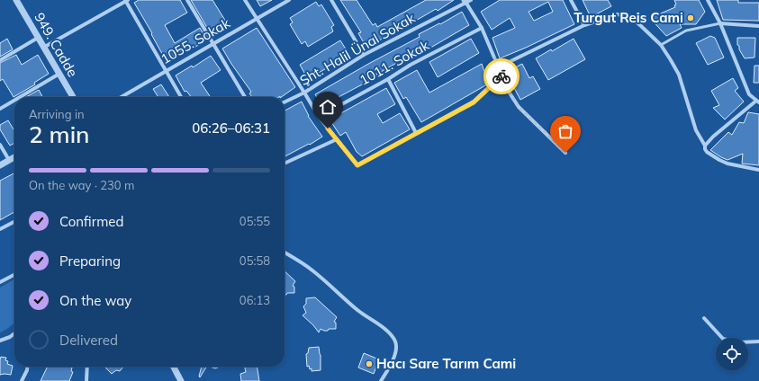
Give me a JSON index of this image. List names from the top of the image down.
{
  "streets": {
    "street": [
      "1055. Sokak",
      "949. Cadde",
      "Şht. Halil Ünal Sokak",
      "1011. Sokak"
    ]
  },
  "places": ["Turgut Reis Cami", "Hacı Sare Tarım Cami"],
  "page": {
    "heading": ["2 min", "Arriving in", "06:26–06:31"],
    "bar": "On the way · 230 m",
    "list": [
      ["Confirmed", "05:55"],
      ["Preparing", "05:58"],
      ["On the way", "06:13"],
      "Delivered"
    ]
  }
}
